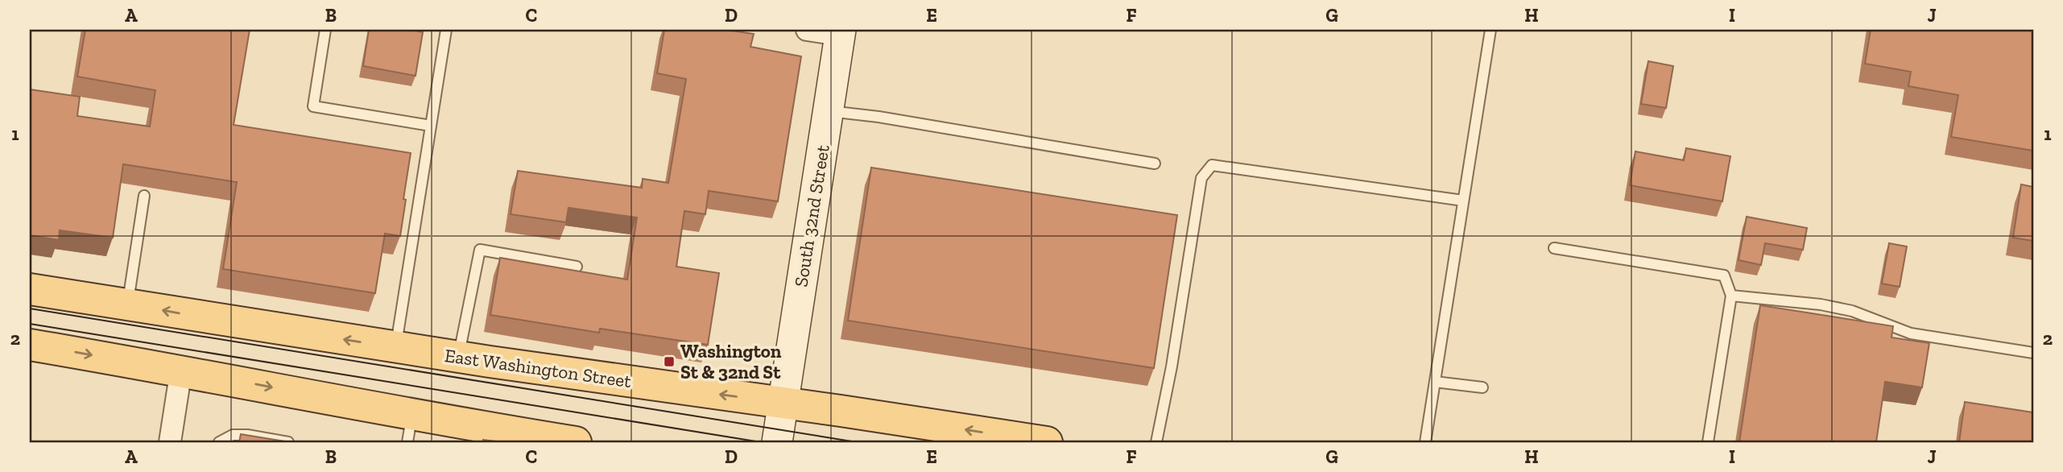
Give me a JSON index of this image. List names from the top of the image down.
{
  "streets": {
    "main road": ["South 32nd Street", "East Washington Street"]
  },
  "crossings": [
    ["South 32nd Street", "East Washington Street"]
  ],
  "places": {
    "transit": ["Washington St & 32nd St"]
  },
  "grid": {
    "columns": [
      "A",
      "B",
      "C",
      "D",
      "E",
      "F",
      "G",
      "H",
      "I",
      "J"
    ],
    "rows": ["1", "2"]
  }
}
